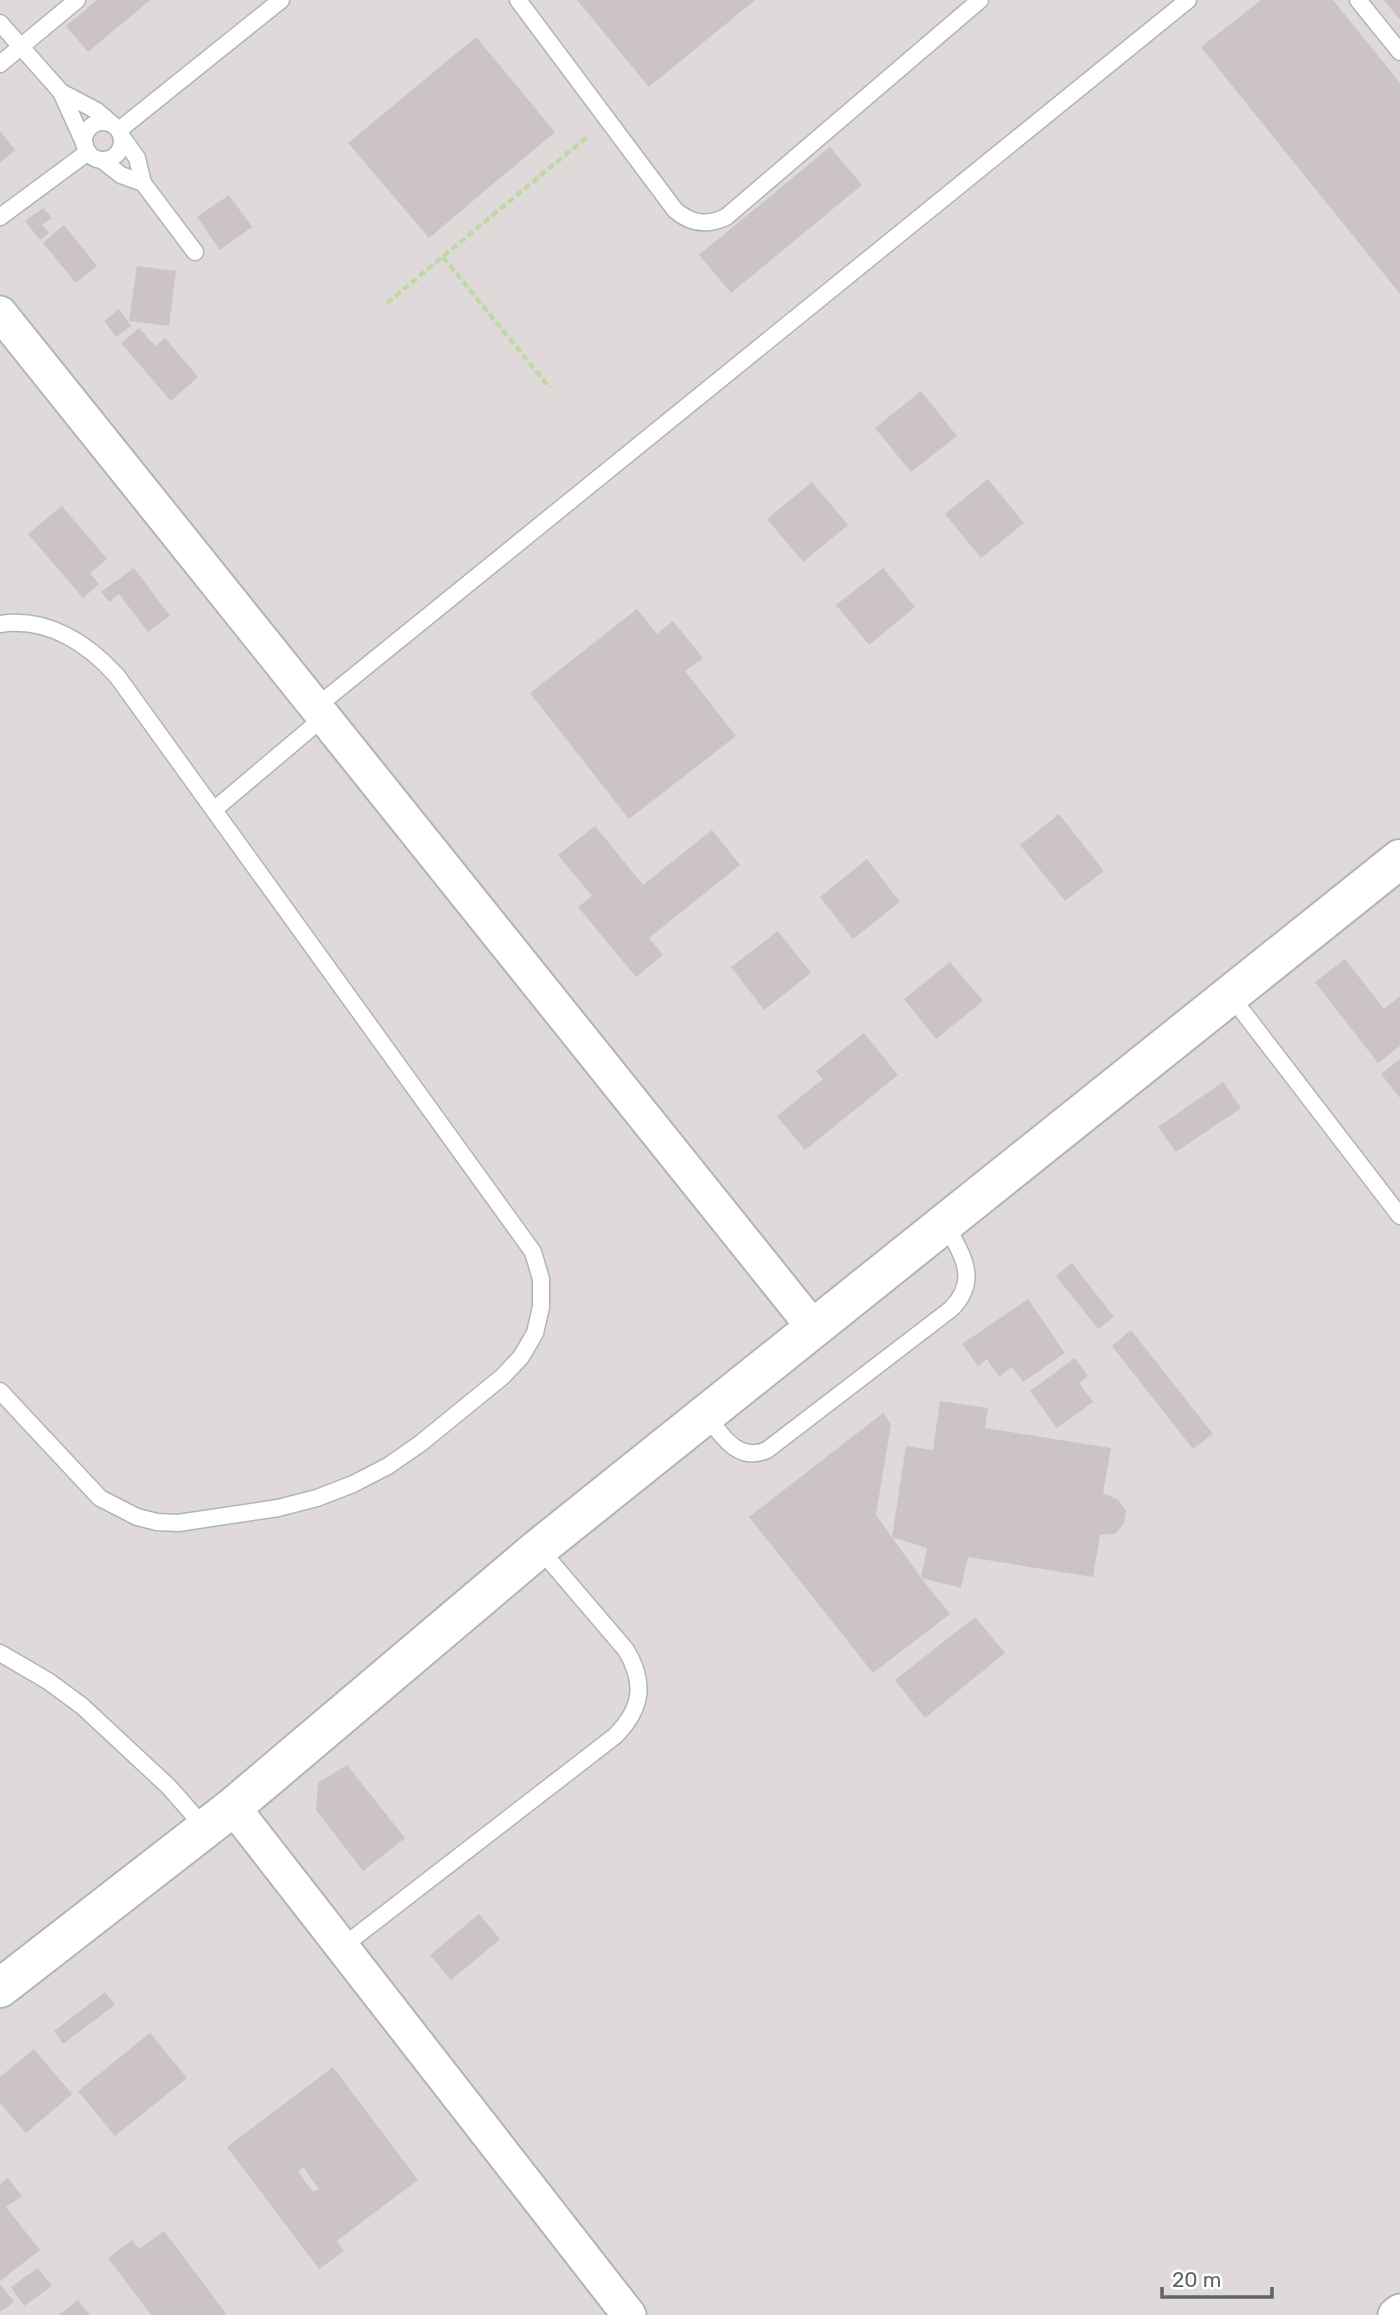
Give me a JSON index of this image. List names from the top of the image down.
{
  "scale_bar": "20 m"
}
